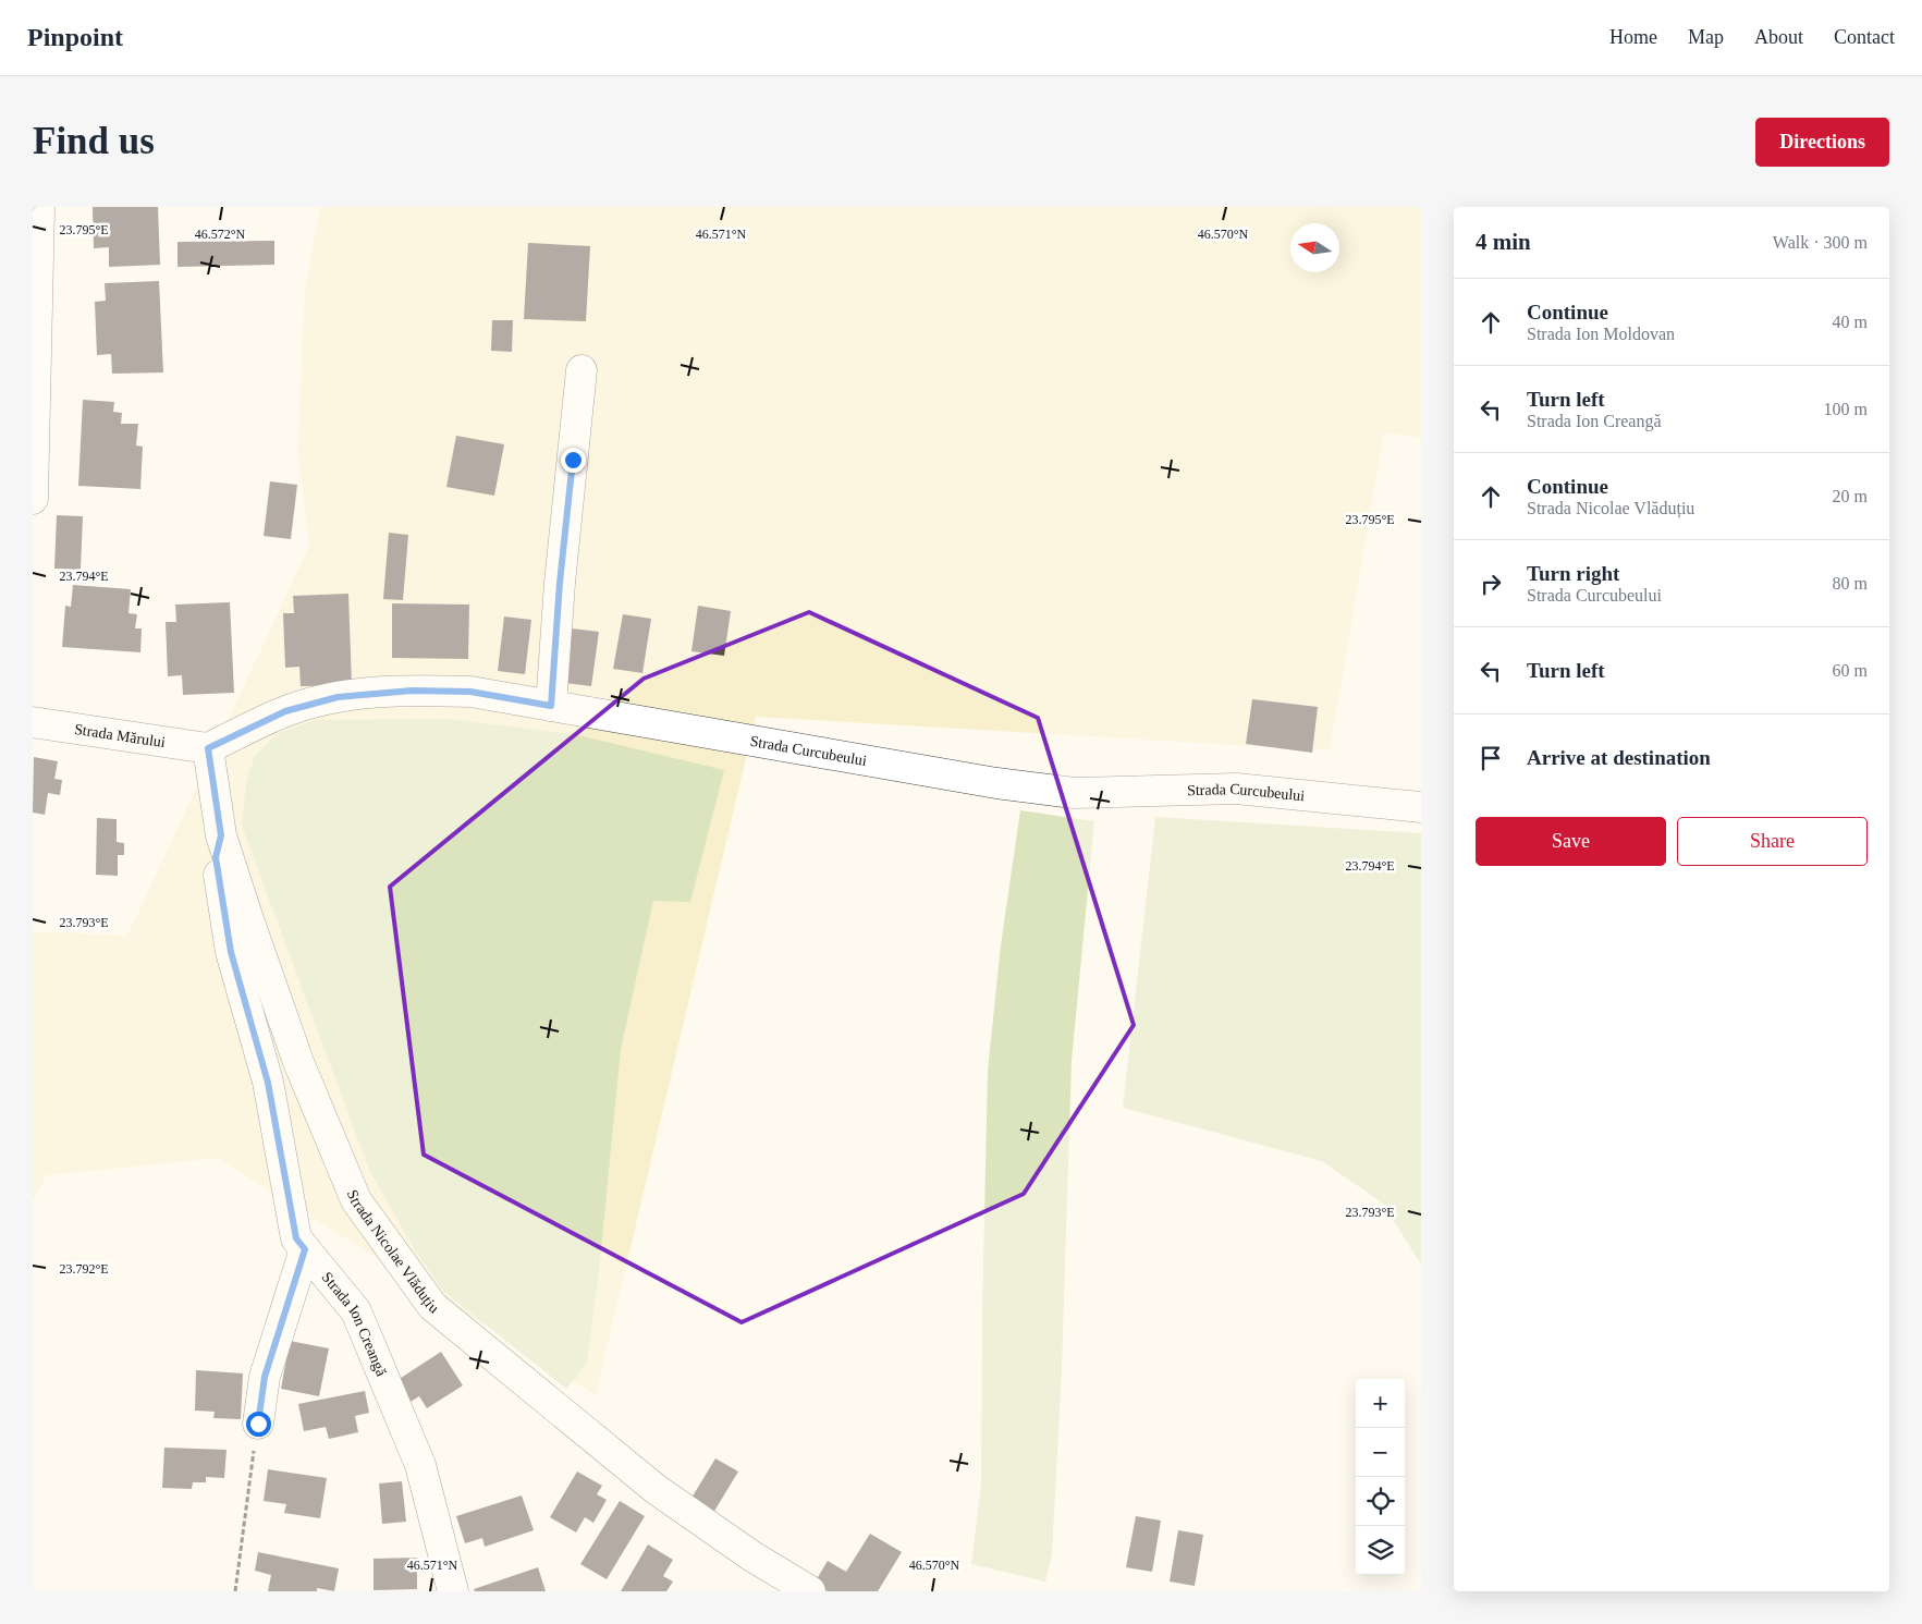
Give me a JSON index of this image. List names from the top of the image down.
{
  "streets": {
    "street": [
      "Strada Mărului",
      "Strada Curcubeului",
      "Strada Nicolae Vlăduțiu",
      "Strada Ion Creangă"
    ]
  },
  "crossings": [
    ["Strada Mărului", "Strada Curcubeului"],
    ["Strada Mărului", "Strada Nicolae Vlăduțiu"],
    ["Strada Curcubeului", "Strada Nicolae Vlăduțiu"],
    ["Strada Nicolae Vlăduțiu", "Strada Ion Creangă"]
  ],
  "north": "left",
  "page": {
    "header": "Pinpoint",
    "nav": [
      "Home",
      "Map",
      "About",
      "Contact"
    ],
    "buttons": [
      "Directions",
      ["Save", "Share"]
    ],
    "title": "Find us",
    "heading": ["4 min", "Walk · 300 m"],
    "list": [
      ["Continue", "Strada Ion Moldovan", "40 m"],
      ["Turn left", "Strada Ion Creangă", "100 m"],
      ["Continue", "Strada Nicolae Vlăduțiu", "20 m"],
      ["Turn right", "Strada Curcubeului", "80 m"],
      ["Turn left", "60 m"],
      "Arrive at destination"
    ],
    "map_buttons": ["+", "−"]
  },
  "coordinates": [
    "23.795°E",
    "46.572°N",
    "46.571°N",
    "46.570°N",
    "23.794°E",
    "23.793°E",
    "23.792°E"
  ]
}
